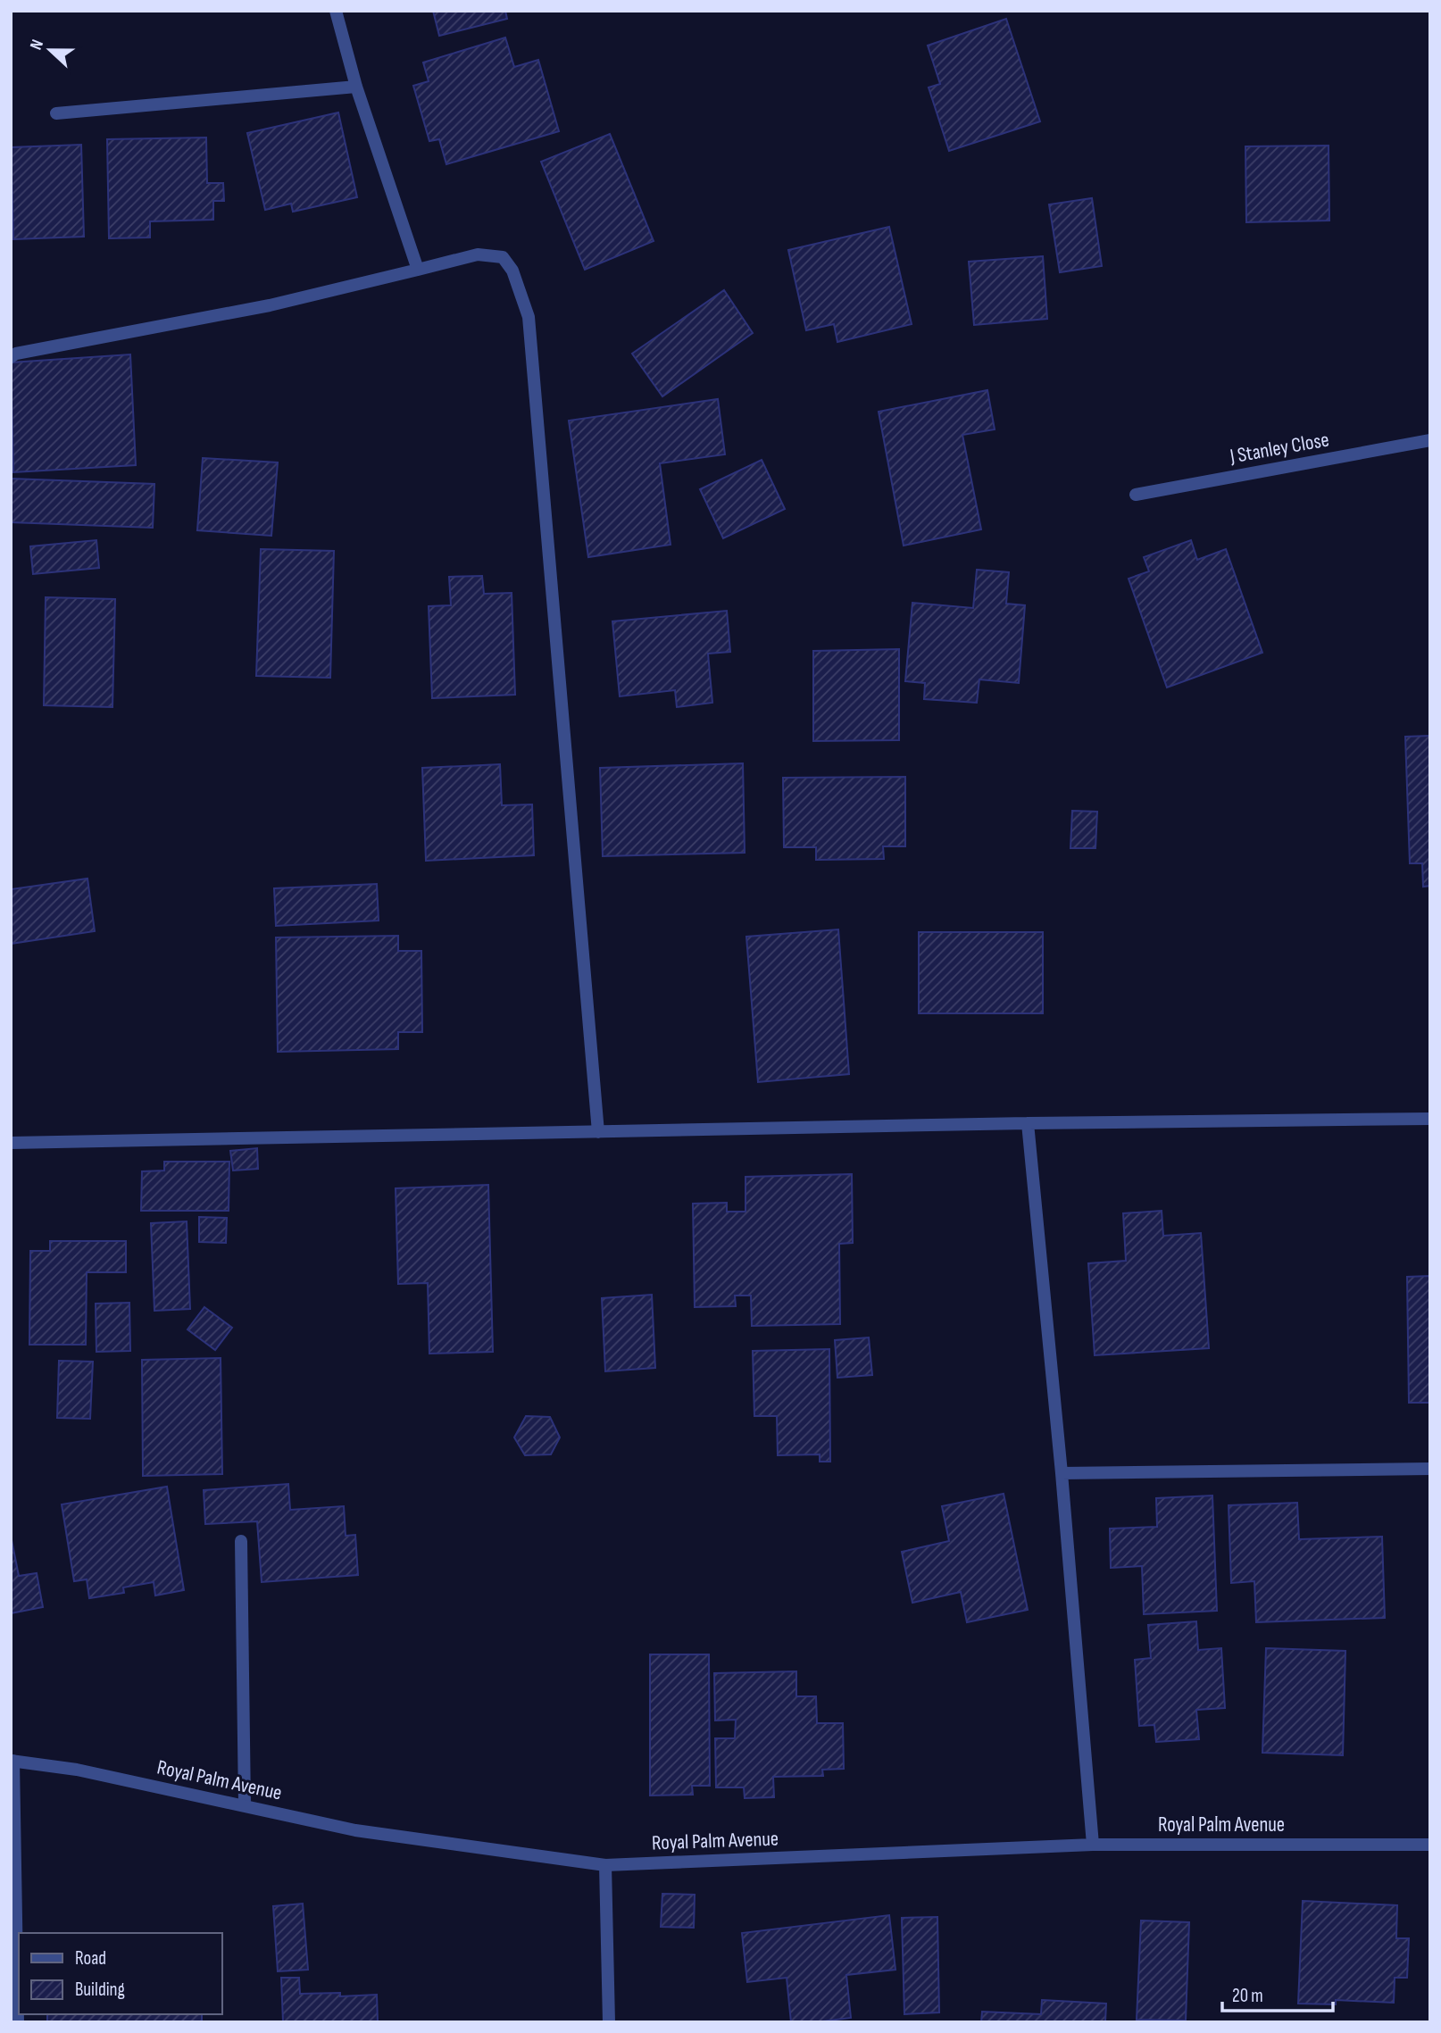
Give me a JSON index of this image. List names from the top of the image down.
{
  "streets": {
    "street": ["J Stanley Close", "Royal Palm Avenue"]
  },
  "legend": ["Road", "Building"],
  "scale_bar": "20 m",
  "north": "left"
}
